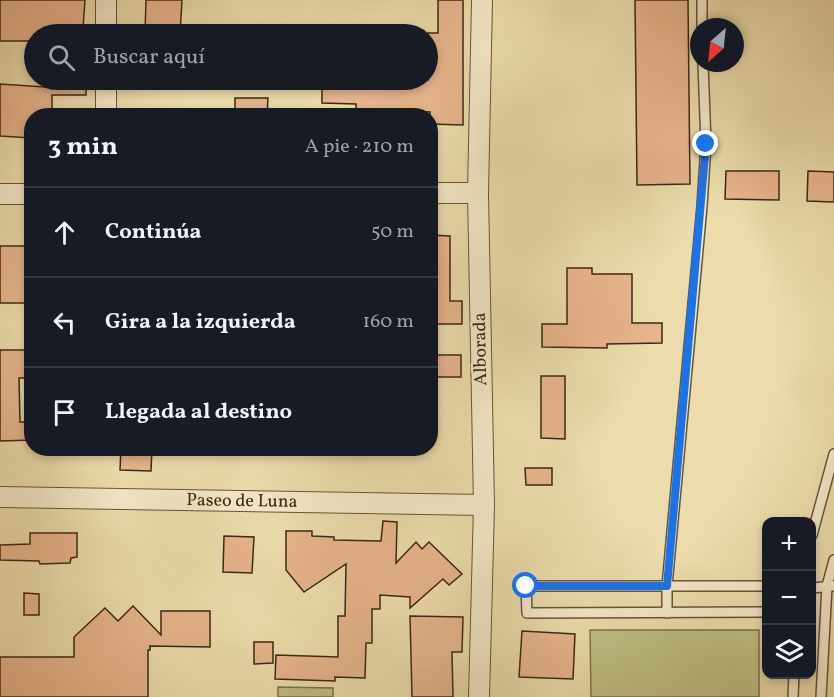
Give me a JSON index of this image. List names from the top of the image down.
{
  "streets": {
    "street": ["Alborada", "Paseo de Luna"]
  },
  "crossings": [
    ["Alborada", "Paseo de Luna"]
  ],
  "north": "bottom left",
  "page": {
    "search": "Buscar aquí",
    "heading": ["3 min", "A pie · 210 m"],
    "list": [
      ["Continúa", "50 m"],
      ["Gira a la izquierda", "160 m"],
      "Llegada al destino"
    ],
    "map_buttons": ["+", "−"]
  }
}
